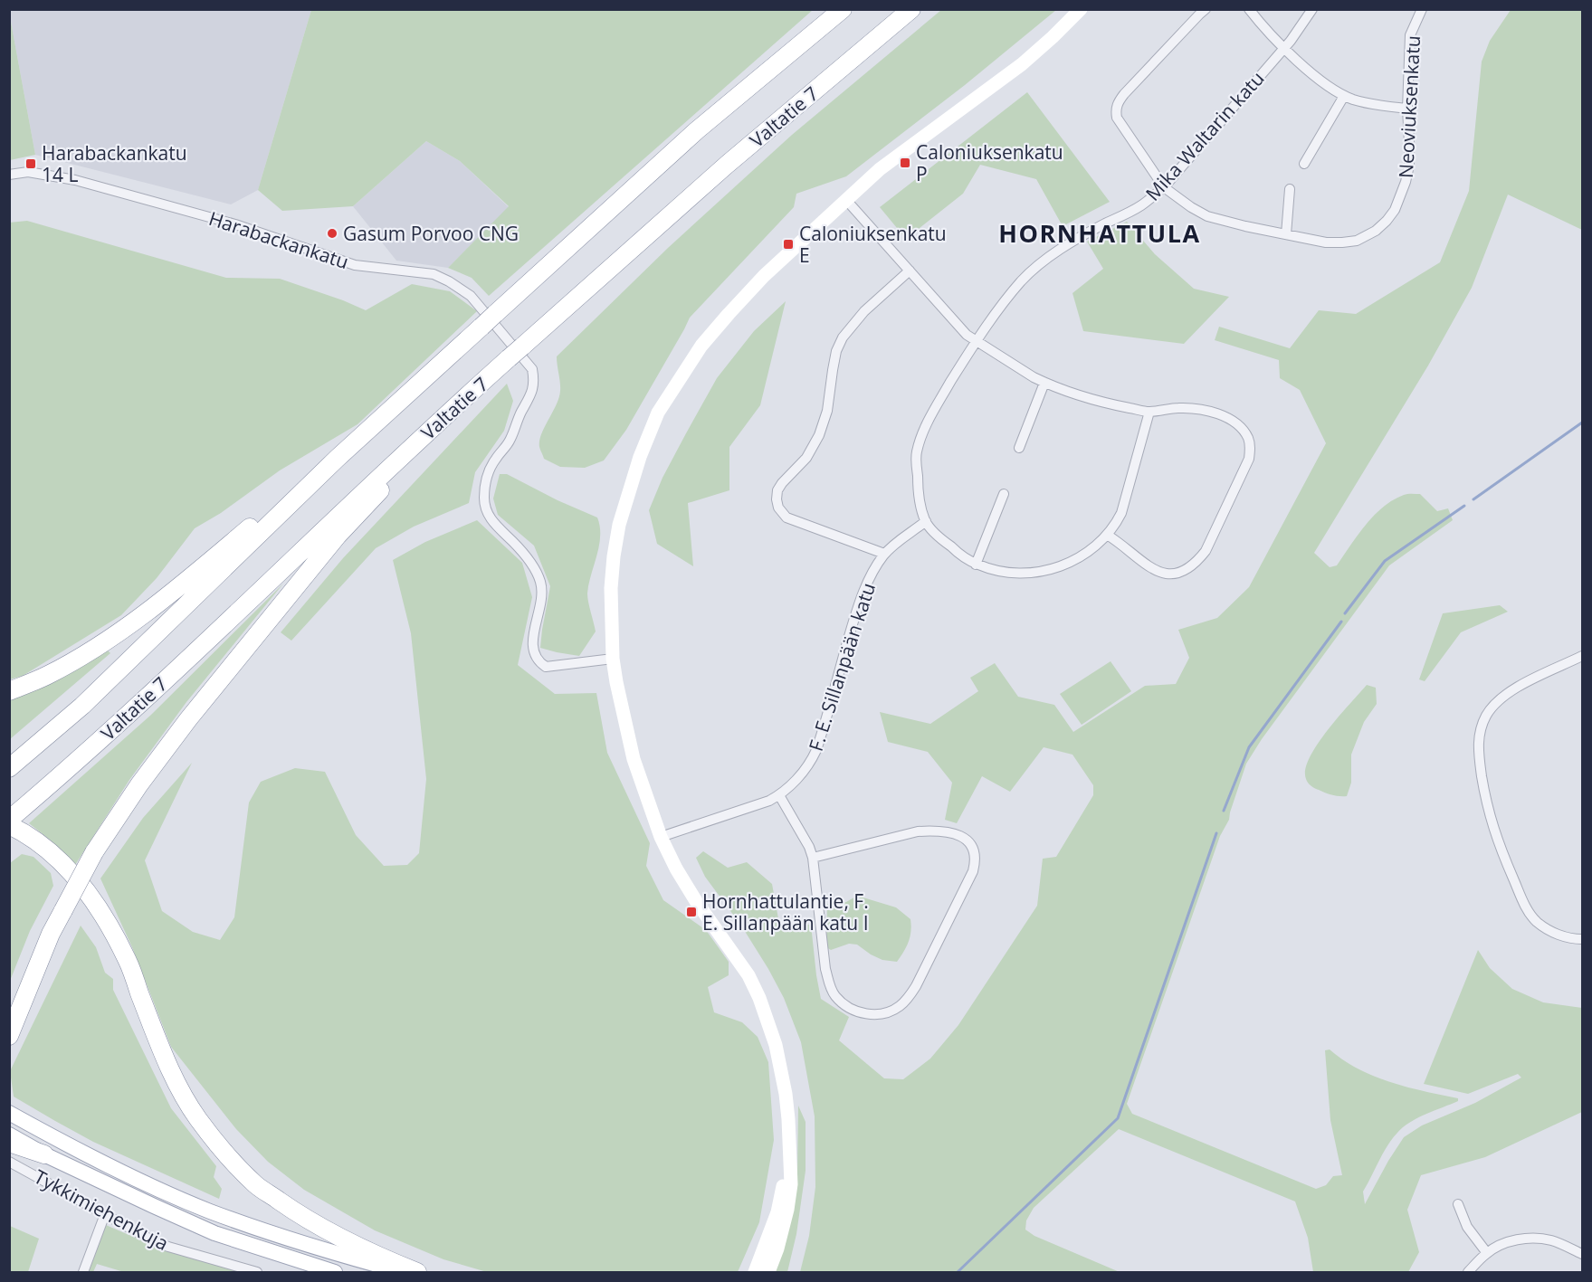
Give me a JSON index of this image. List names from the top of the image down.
{
  "streets": {
    "highway": ["Valtatie 7"],
    "street": [
      "Neoviuksenkatu",
      "Mika Waltarin katu",
      "Harabackankatu",
      "F. E. Sillanpään katu",
      "Tykkimiehenkuja"
    ]
  },
  "crossings": [
    ["Neoviuksenkatu", "Mika Waltarin katu"],
    ["Mika Waltarin katu", "F. E. Sillanpään katu"]
  ],
  "districts": ["HORNHATTULA"],
  "places": {
    "transit": [
      "Caloniuksenkatu P",
      "Harabackankatu 14 L",
      "Caloniuksenkatu E",
      "Hornhattulantie, F. E. Sillanpään katu I"
    ],
    "other": ["Gasum Porvoo CNG"]
  }
}
